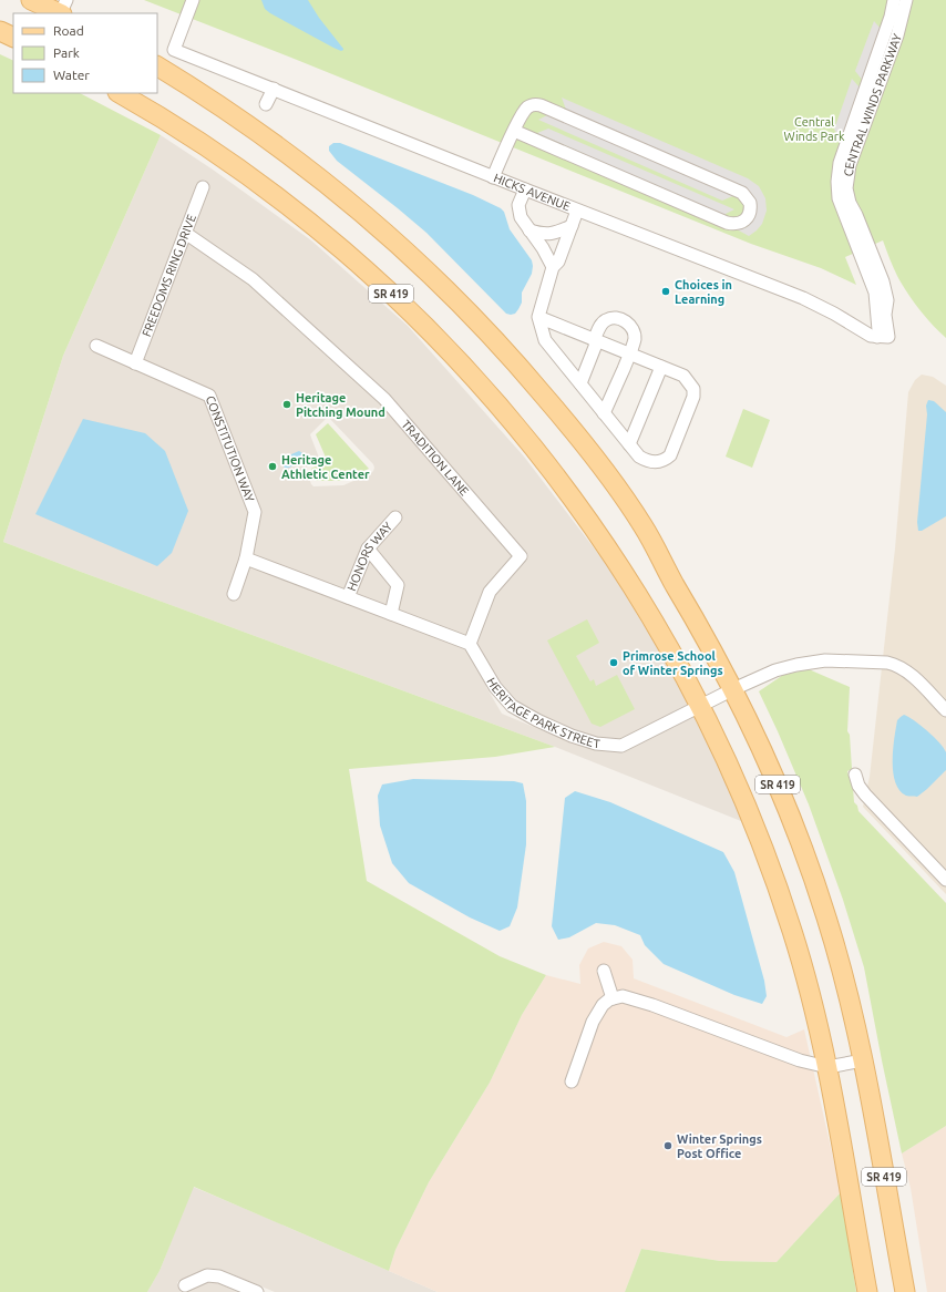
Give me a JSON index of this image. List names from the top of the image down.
{
  "streets": {
    "main road": ["SR 419"],
    "street": [
      "CENTRAL WINDS PARKWAY",
      "HICKS AVENUE",
      "FREEDOMS RING DRIVE",
      "CONSTITUTION WAY",
      "TRADITION LANE",
      "HONORS WAY",
      "HERITAGE PARK STREET"
    ]
  },
  "crossings": [
    ["CENTRAL WINDS PARKWAY", "HICKS AVENUE"],
    ["FREEDOMS RING DRIVE", "CONSTITUTION WAY"],
    ["FREEDOMS RING DRIVE", "TRADITION LANE"],
    ["SR 419", "HERITAGE PARK STREET"],
    ["TRADITION LANE", "HERITAGE PARK STREET"]
  ],
  "parks": ["Central Winds Park"],
  "places": [
    "Choices in Learning",
    "Heritage Pitching Mound",
    "Heritage Athletic Center",
    "Primrose School of Winter Springs",
    "Winter Springs Post Office"
  ],
  "legend": ["Road", "Park", "Water"]
}
